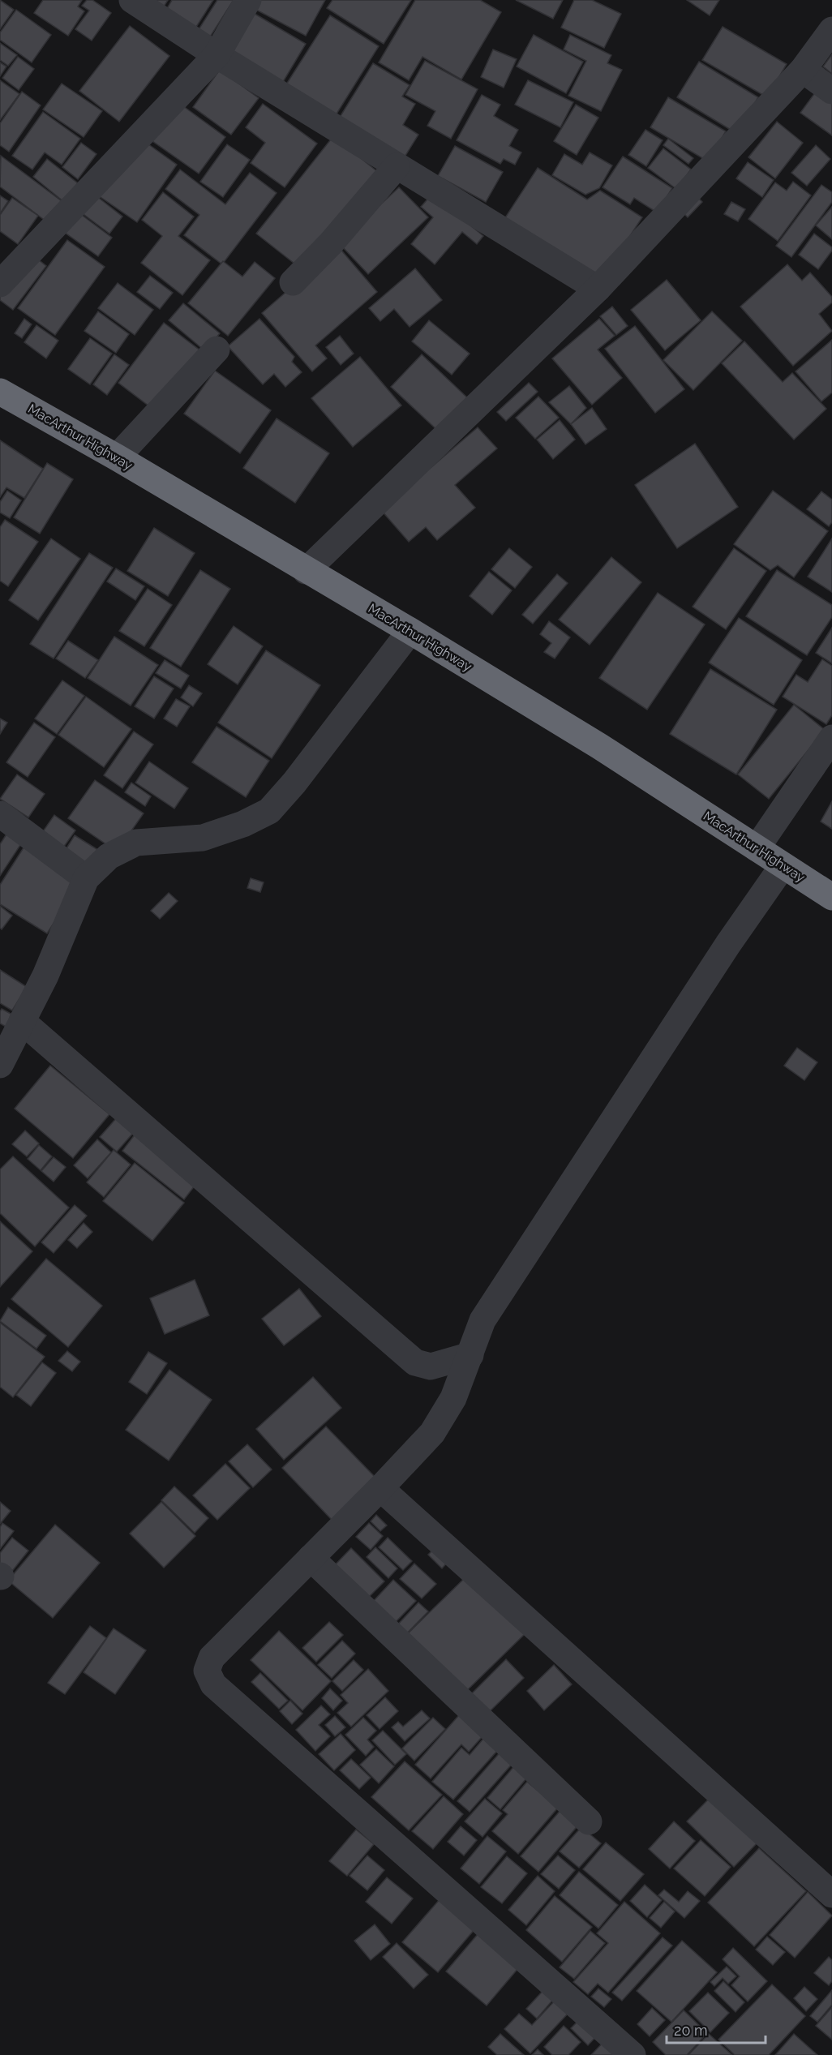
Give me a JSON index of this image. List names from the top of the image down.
{
  "streets": {
    "highway": ["MacArthur Highway"]
  },
  "scale_bar": "20 m"
}
